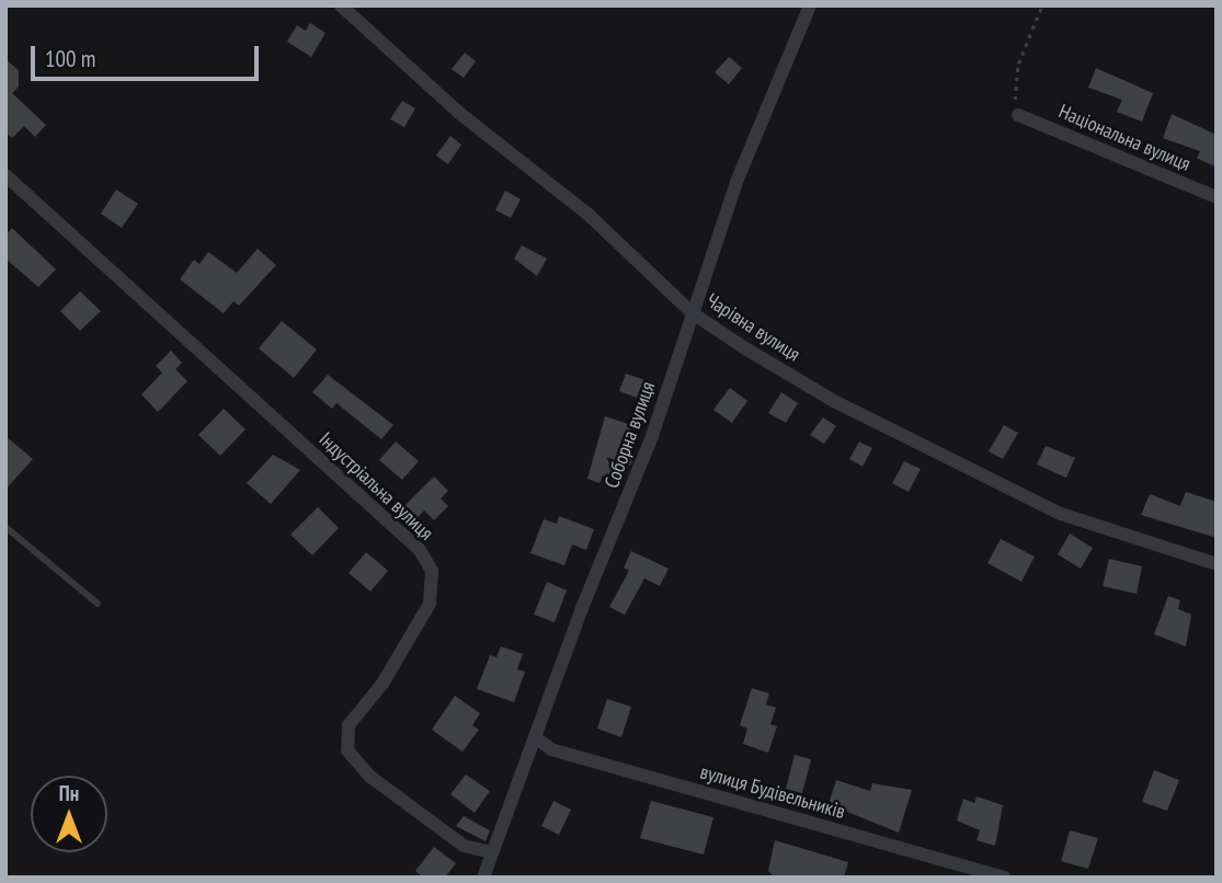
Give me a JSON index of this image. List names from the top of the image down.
{
  "streets": {
    "street": [
      "Національна вулиця",
      "Чарівна вулиця",
      "Соборна вулиця",
      "Індустріальна вулиця",
      "вулиця Будівельників"
    ]
  },
  "crossings": [
    ["Чарівна вулиця", "Соборна вулиця"],
    ["Соборна вулиця", "Індустріальна вулиця"],
    ["Соборна вулиця", "вулиця Будівельників"]
  ],
  "scale_bar": "100 m",
  "north": "top"
}
